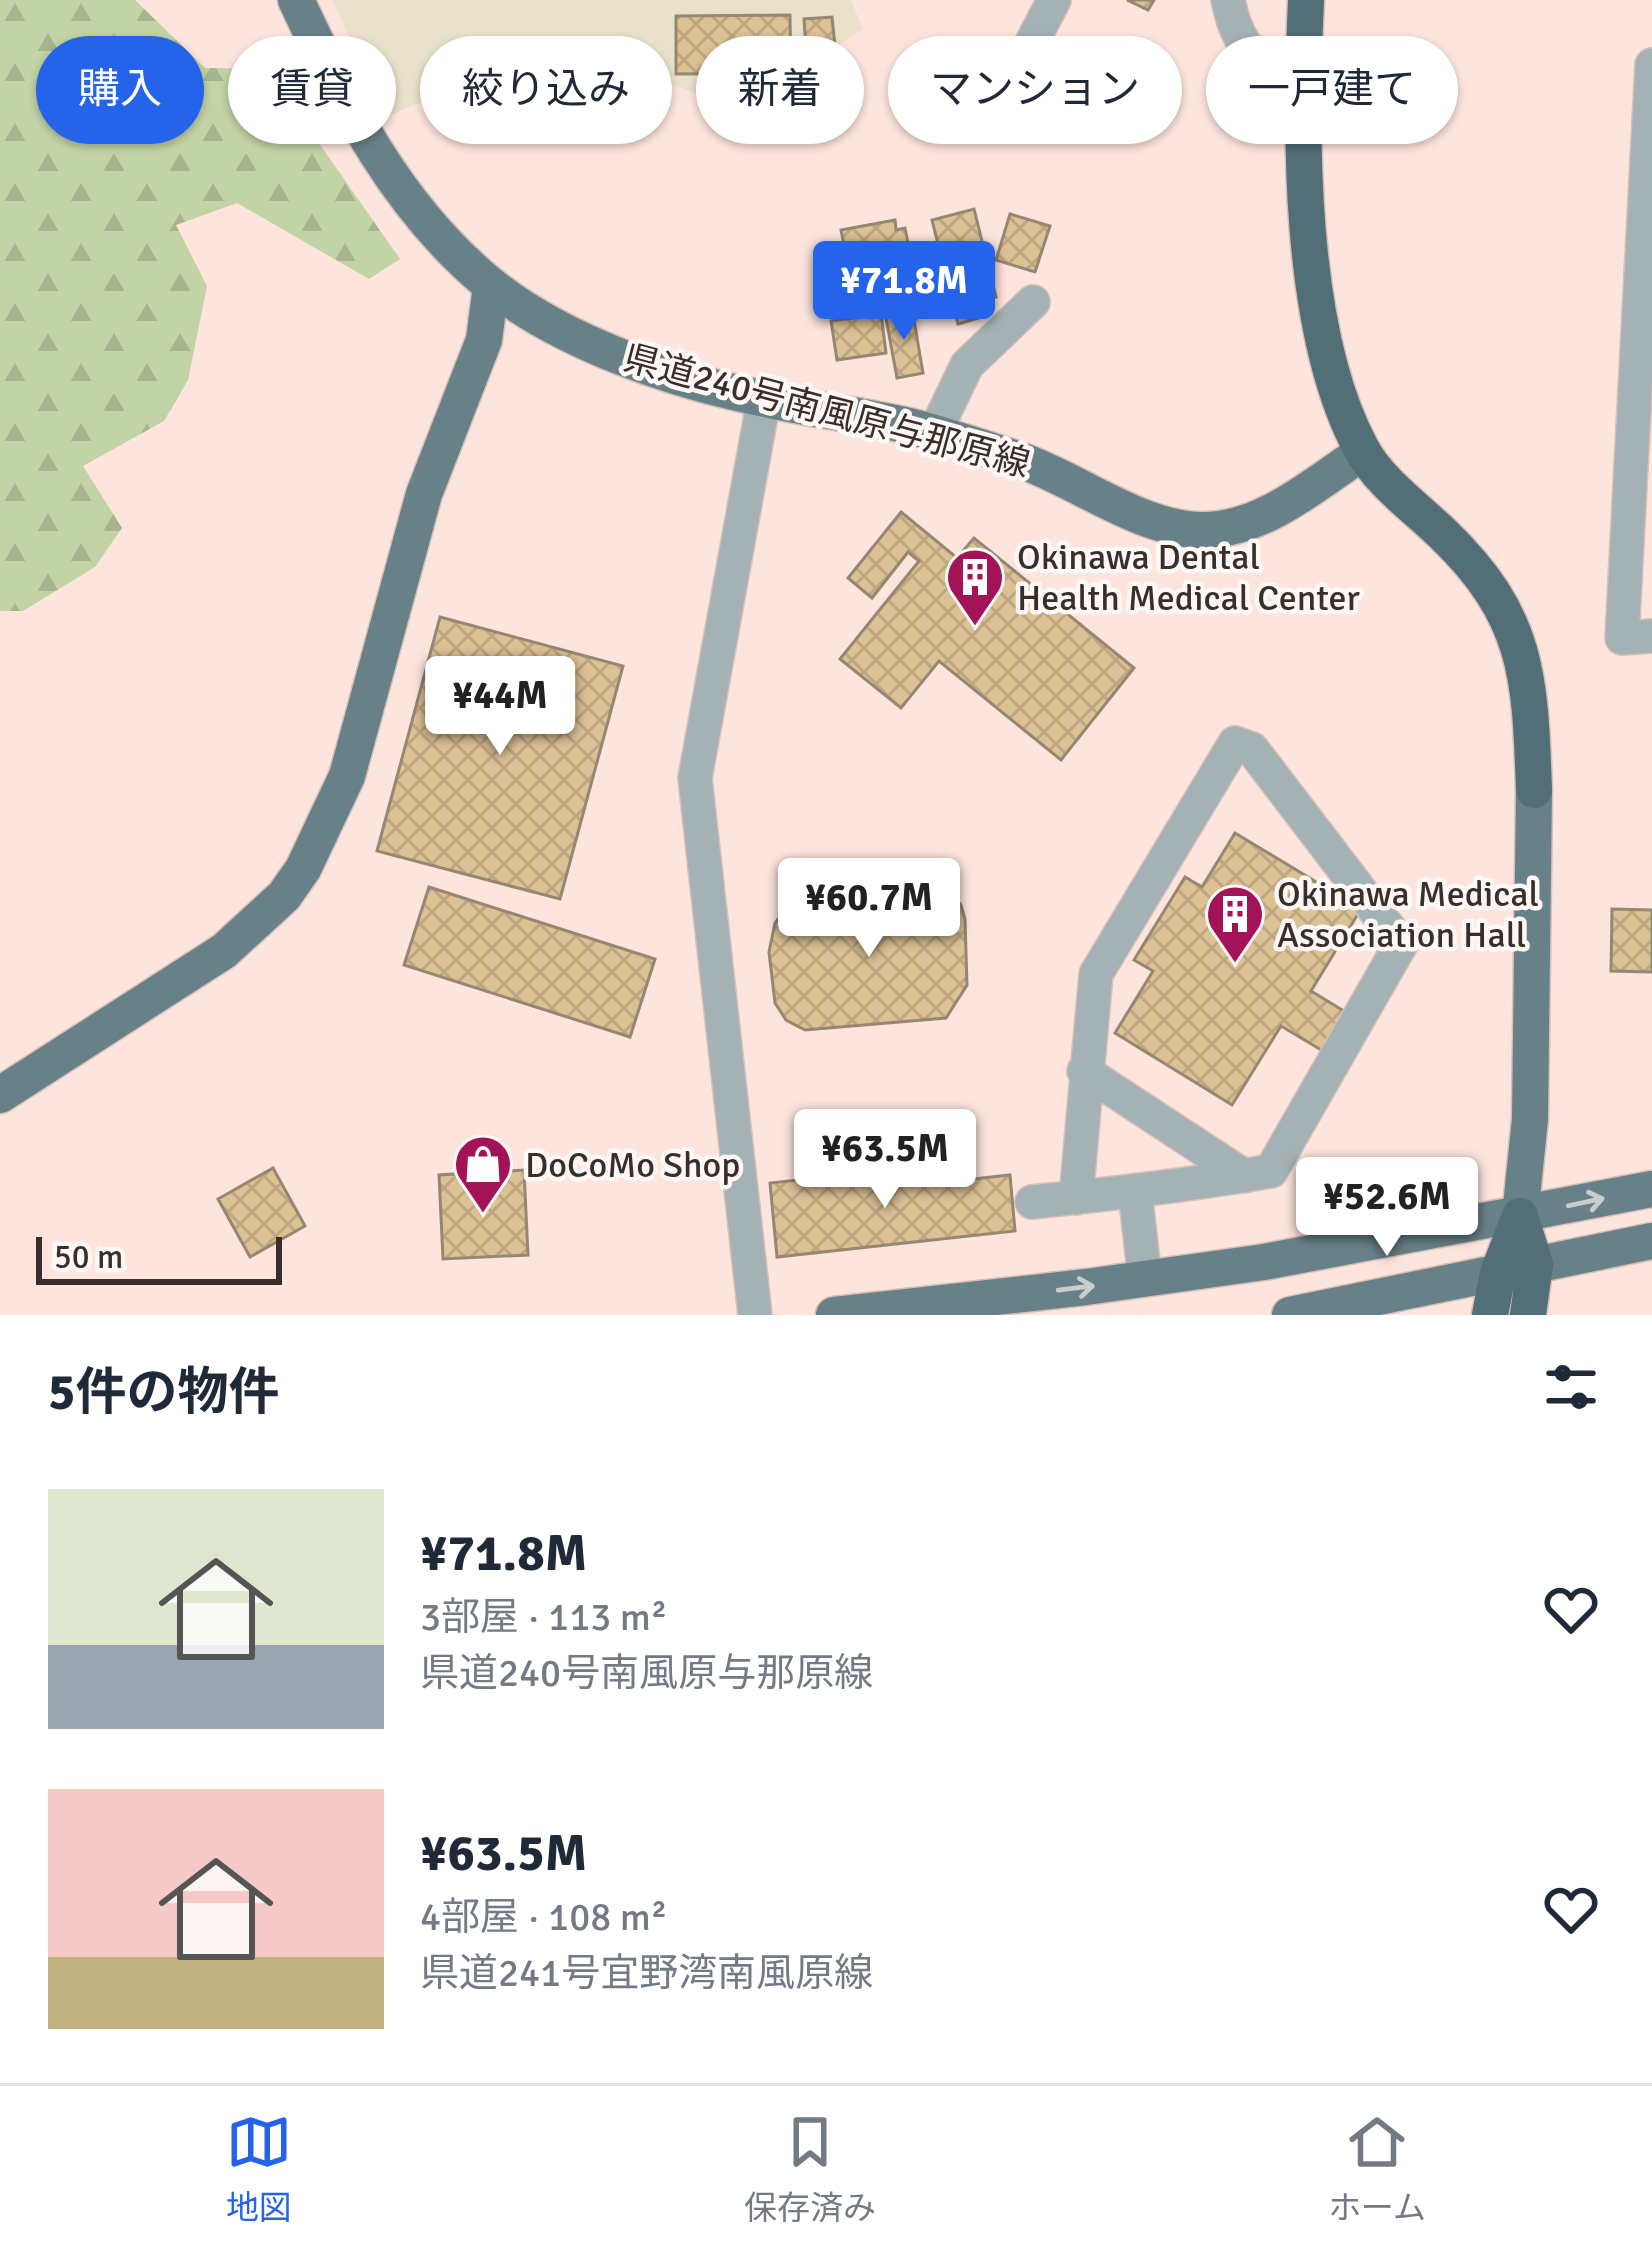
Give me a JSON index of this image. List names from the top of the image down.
{
  "streets": {
    "main road": ["県道240号南風原与那原線"]
  },
  "places": {
    "building": ["Okinawa Dental Health Medical Center", "Okinawa Medical Association Hall"],
    "shop": ["DoCoMo Shop"]
  },
  "scale_bar": "50 m",
  "page": {
    "chip": [
      "購入",
      "賃貸",
      "絞り込み",
      "新着",
      "マンション",
      "一戸建て"
    ],
    "price": [
      "¥71.8M",
      "¥44M",
      "¥60.7M",
      "¥63.5M",
      "¥52.6M"
    ],
    "scale": "50 m",
    "heading": "5件の物件",
    "list": [
      {
        "name": "¥71.8M",
        "note": "3部屋 · 113 m² · 県道240号南風原与那原線"
      },
      {
        "name": "¥63.5M",
        "note": "4部屋 · 108 m² · 県道241号宜野湾南風原線"
      }
    ],
    "tabs": ["地図", "保存済み", "ホーム"]
  }
}
